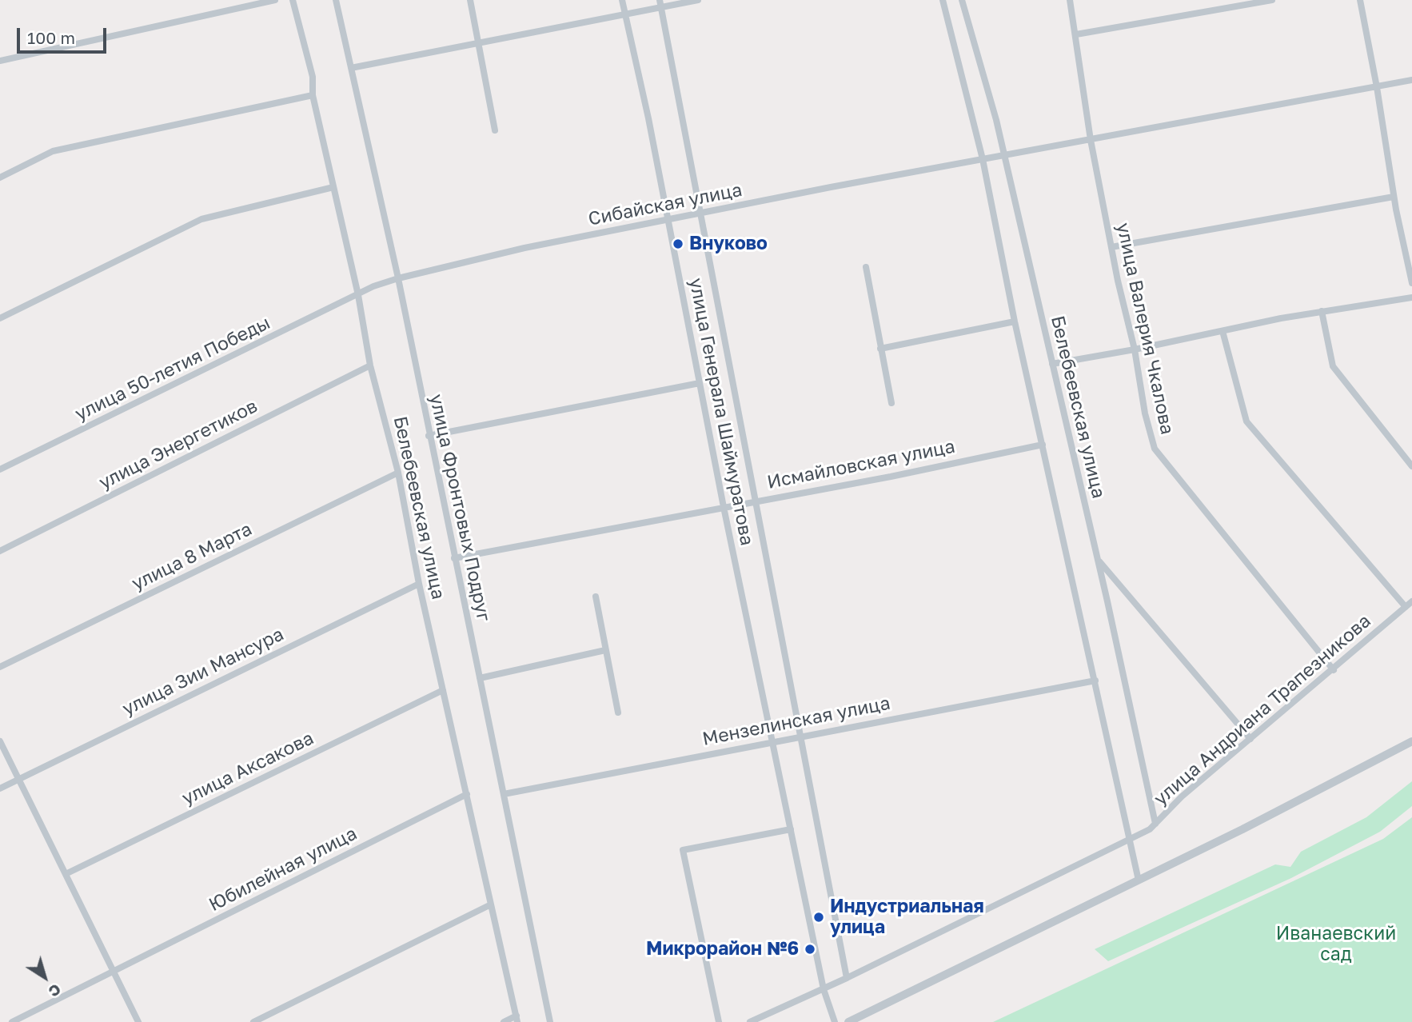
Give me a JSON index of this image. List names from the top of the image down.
{
  "streets": {
    "street": [
      "Сибайская улица",
      "улица Валерия Чкалова",
      "улица 50-летия Победы",
      "Белебеевская улица",
      "улица Генерала Шаймуратова",
      "улица Энергетиков",
      "Исмайловская улица",
      "улица Фронтовых Подруг",
      "улица 8 Марта",
      "улица Зии Мансура",
      "улица Андриана Трапезникова",
      "Мензелинская улица",
      "улица Аксакова",
      "Юбилейная улица"
    ]
  },
  "crossings": [
    ["Сибайская улица", "улица Валерия Чкалова"],
    ["Сибайская улица", "улица 50-летия Победы"],
    ["Сибайская улица", "Белебеевская улица"],
    ["Сибайская улица", "улица Генерала Шаймуратова"],
    ["Сибайская улица", "улица Фронтовых Подруг"],
    ["улица Валерия Чкалова", "улица Андриана Трапезникова"],
    ["улица 50-летия Победы", "Белебеевская улица"],
    ["Белебеевская улица", "улица Энергетиков"],
    ["Белебеевская улица", "улица 8 Марта"],
    ["Белебеевская улица", "улица Зии Мансура"],
    ["Белебеевская улица", "улица Андриана Трапезникова"],
    ["Белебеевская улица", "улица Аксакова"],
    ["Белебеевская улица", "Юбилейная улица"],
    ["улица Генерала Шаймуратова", "Исмайловская улица"],
    ["улица Генерала Шаймуратова", "Мензелинская улица"],
    ["Исмайловская улица", "улица Фронтовых Подруг"],
    ["улица Фронтовых Подруг", "Мензелинская улица"]
  ],
  "parks": ["Иванаевский сад"],
  "places": ["Внуково", "Индустриальная улица", "Микрорайон №6"],
  "scale_bar": "100 m",
  "north": "bottom right"
}
